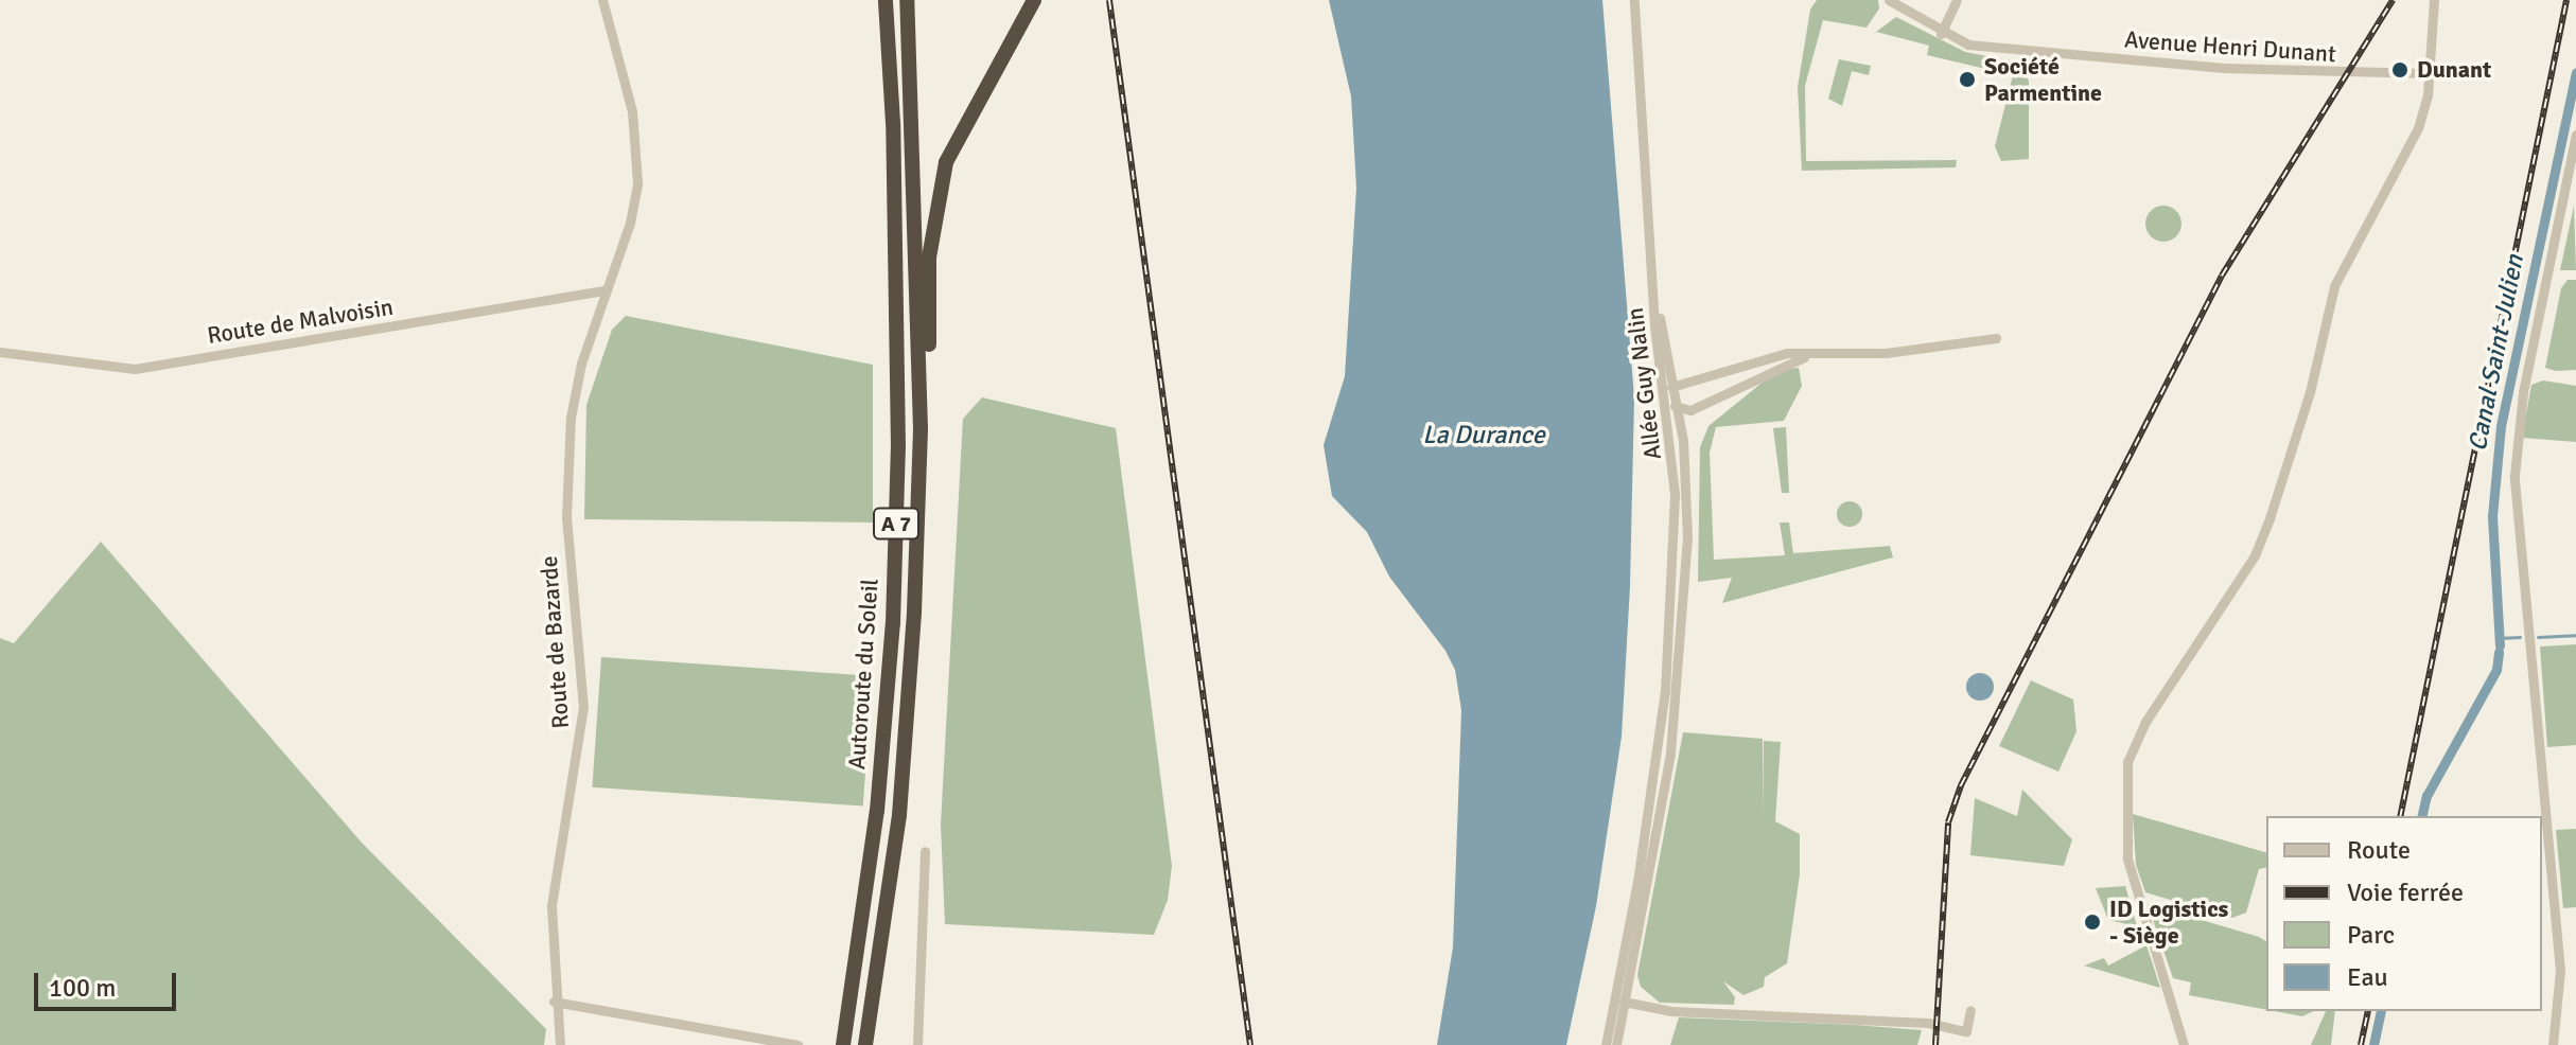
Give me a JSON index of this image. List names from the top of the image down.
{
  "streets": {
    "highway": ["A 7", "Autoroute du Soleil"],
    "street": [
      "Avenue Henri Dunant",
      "Route de Malvoisin",
      "Allée Guy Nalin",
      "Route de Bazarde"
    ]
  },
  "crossings": [
    ["Route de Malvoisin", "Route de Bazarde"]
  ],
  "water": ["Canal Saint-Julien", "La Durance"],
  "places": ["Dunant", "Société Parmentine", "ID Logistics - Siège"],
  "legend": [
    "Route",
    "Voie ferrée",
    "Parc",
    "Eau"
  ],
  "scale_bar": "100 m"
}
